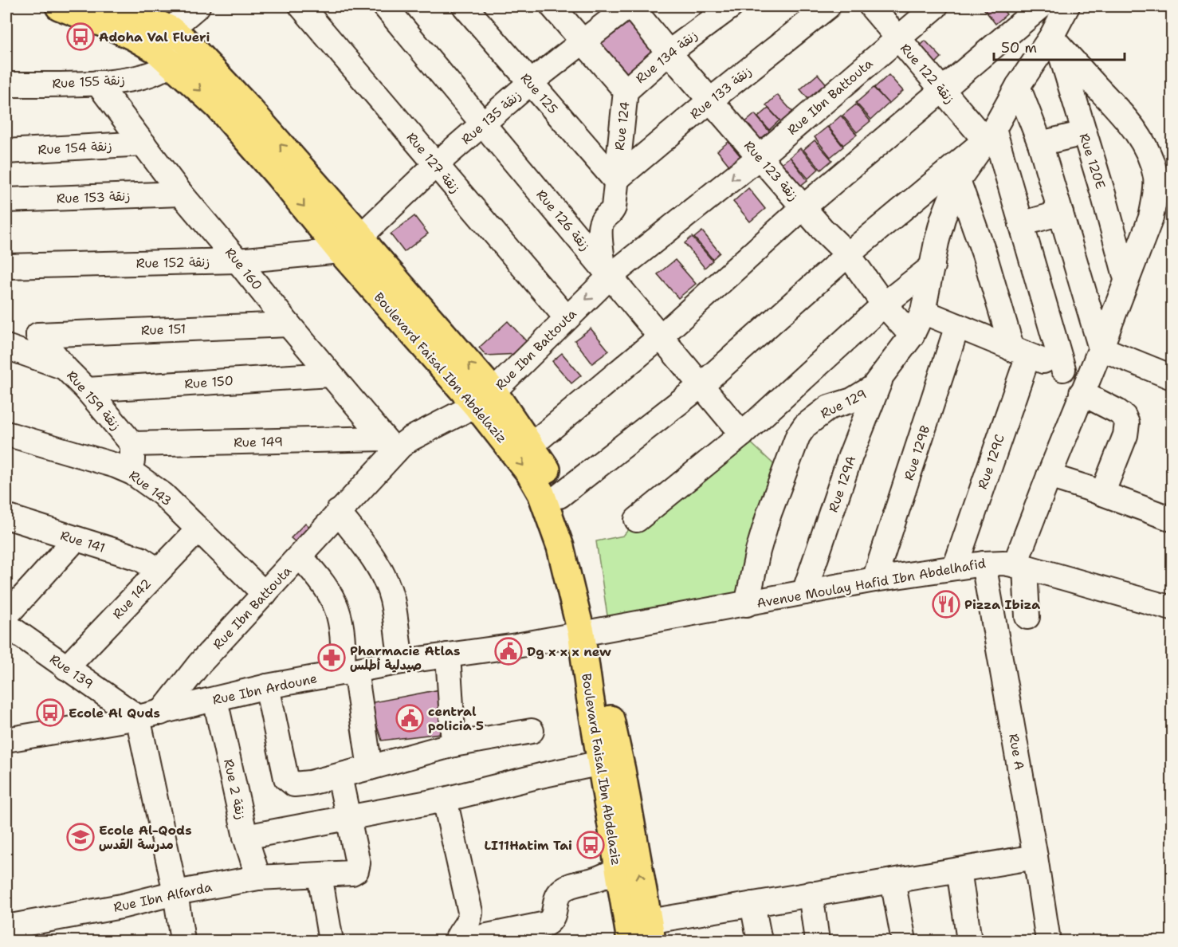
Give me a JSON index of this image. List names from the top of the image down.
{
  "streets": {
    "main road": ["Boulevard Faisal Ibn Abdelaziz"],
    "street": [
      "Rue 134 زنقة",
      "Rue 122 زنقة",
      "Rue 155 زنقة",
      "Rue 133 زنقة",
      "Rue 125",
      "Rue Ibn Battouta",
      "Rue 135 زنقة",
      "Rue 124",
      "Rue 154 زنقة",
      "Rue 120E",
      "Rue 127 زنقة",
      "Rue 123 زنقة",
      "Rue 153 زنقة",
      "Rue 126 زنقة",
      "Rue 152 زنقة",
      "Rue 160",
      "Rue 151",
      "Rue 150",
      "Rue 159 زنقة",
      "Rue 129",
      "Rue 149",
      "Rue 129B",
      "Rue 129C",
      "Rue 129A",
      "Rue 143",
      "Rue 141",
      "Avenue Moulay Hafid Ibn Abdelhafid",
      "Rue 142",
      "Rue 139",
      "Rue Ibn Ardoune",
      "Rue A",
      "Rue 2 زنقة",
      "Rue Ibn Alfarda"
    ]
  },
  "crossings": [
    ["Rue 134 زنقة", "Rue 124"],
    ["Rue 134 زنقة", "Rue 123 زنقة"],
    ["Rue 122 زنقة", "Rue Ibn Battouta"],
    ["Rue 122 زنقة", "Rue 129"],
    ["Rue 155 زنقة", "Rue 160"],
    ["Rue 155 زنقة", "Boulevard Faisal Ibn Abdelaziz"],
    ["Rue 133 زنقة", "Rue 125"],
    ["Rue 133 زنقة", "Rue 124"],
    ["Rue 133 زنقة", "Rue 123 زنقة"],
    ["Rue 125", "Rue 135 زنقة"],
    ["Rue 125", "Rue 124"],
    ["Rue Ibn Battouta", "Rue 124"],
    ["Rue Ibn Battouta", "Rue 127 زنقة"],
    ["Rue Ibn Battouta", "Rue 123 زنقة"],
    ["Rue Ibn Battouta", "Rue 126 زنقة"],
    ["Rue Ibn Battouta", "Rue 160"],
    ["Rue Ibn Battouta", "Boulevard Faisal Ibn Abdelaziz"],
    ["Rue Ibn Battouta", "Rue 149"],
    ["Rue Ibn Battouta", "Rue 143"],
    ["Rue Ibn Battouta", "Rue Ibn Ardoune"],
    ["Rue 135 زنقة", "Rue 124"],
    ["Rue 135 زنقة", "Rue 127 زنقة"],
    ["Rue 135 زنقة", "Rue 123 زنقة"],
    ["Rue 135 زنقة", "Rue 126 زنقة"],
    ["Rue 135 زنقة", "Rue 152 زنقة"],
    ["Rue 135 زنقة", "Boulevard Faisal Ibn Abdelaziz"],
    ["Rue 124", "Rue 126 زنقة"],
    ["Rue 154 زنقة", "Rue 160"],
    ["Rue 120E", "Rue 129"],
    ["Rue 123 زنقة", "Rue 129"],
    ["Rue 153 زنقة", "Rue 160"],
    ["Rue 152 زنقة", "Rue 160"],
    ["Rue 152 زنقة", "Boulevard Faisal Ibn Abdelaziz"],
    ["Rue 160", "Rue 151"],
    ["Rue 160", "Rue 150"],
    ["Rue 160", "Rue 149"],
    ["Rue 151", "Rue 159 زنقة"],
    ["Boulevard Faisal Ibn Abdelaziz", "Avenue Moulay Hafid Ibn Abdelhafid"],
    ["Boulevard Faisal Ibn Abdelaziz", "Rue Ibn Ardoune"],
    ["Rue 150", "Rue 159 زنقة"],
    ["Rue 159 زنقة", "Rue 149"],
    ["Rue 129", "Rue 129A"],
    ["Rue 129", "Avenue Moulay Hafid Ibn Abdelhafid"],
    ["Rue 129B", "Avenue Moulay Hafid Ibn Abdelhafid"],
    ["Rue 129C", "Avenue Moulay Hafid Ibn Abdelhafid"],
    ["Rue 129A", "Avenue Moulay Hafid Ibn Abdelhafid"],
    ["Rue 143", "Rue 142"],
    ["Rue 141", "Rue 142"],
    ["Avenue Moulay Hafid Ibn Abdelhafid", "Rue Ibn Ardoune"],
    ["Avenue Moulay Hafid Ibn Abdelhafid", "Rue A"],
    ["Rue 142", "Rue 139"],
    ["Rue 139", "Rue Ibn Ardoune"],
    ["Rue Ibn Ardoune", "Rue 2 زنقة"],
    ["Rue 2 زنقة", "Rue Ibn Alfarda"]
  ],
  "places": {
    "bus stop": ["Adoha Val Flueri", "Ecole Al Quds", "LI11Hatim Tai"],
    "restaurant": ["Pizza Ibiza"],
    "public building": ["Dg x x x new", "central policia 5"],
    "pharmacy": ["Pharmacie Atlas صيدلية أطلس"],
    "school or university": ["Ecole Al-Qods مدرسة القدس"]
  },
  "scale_bar": "50 m"
}
